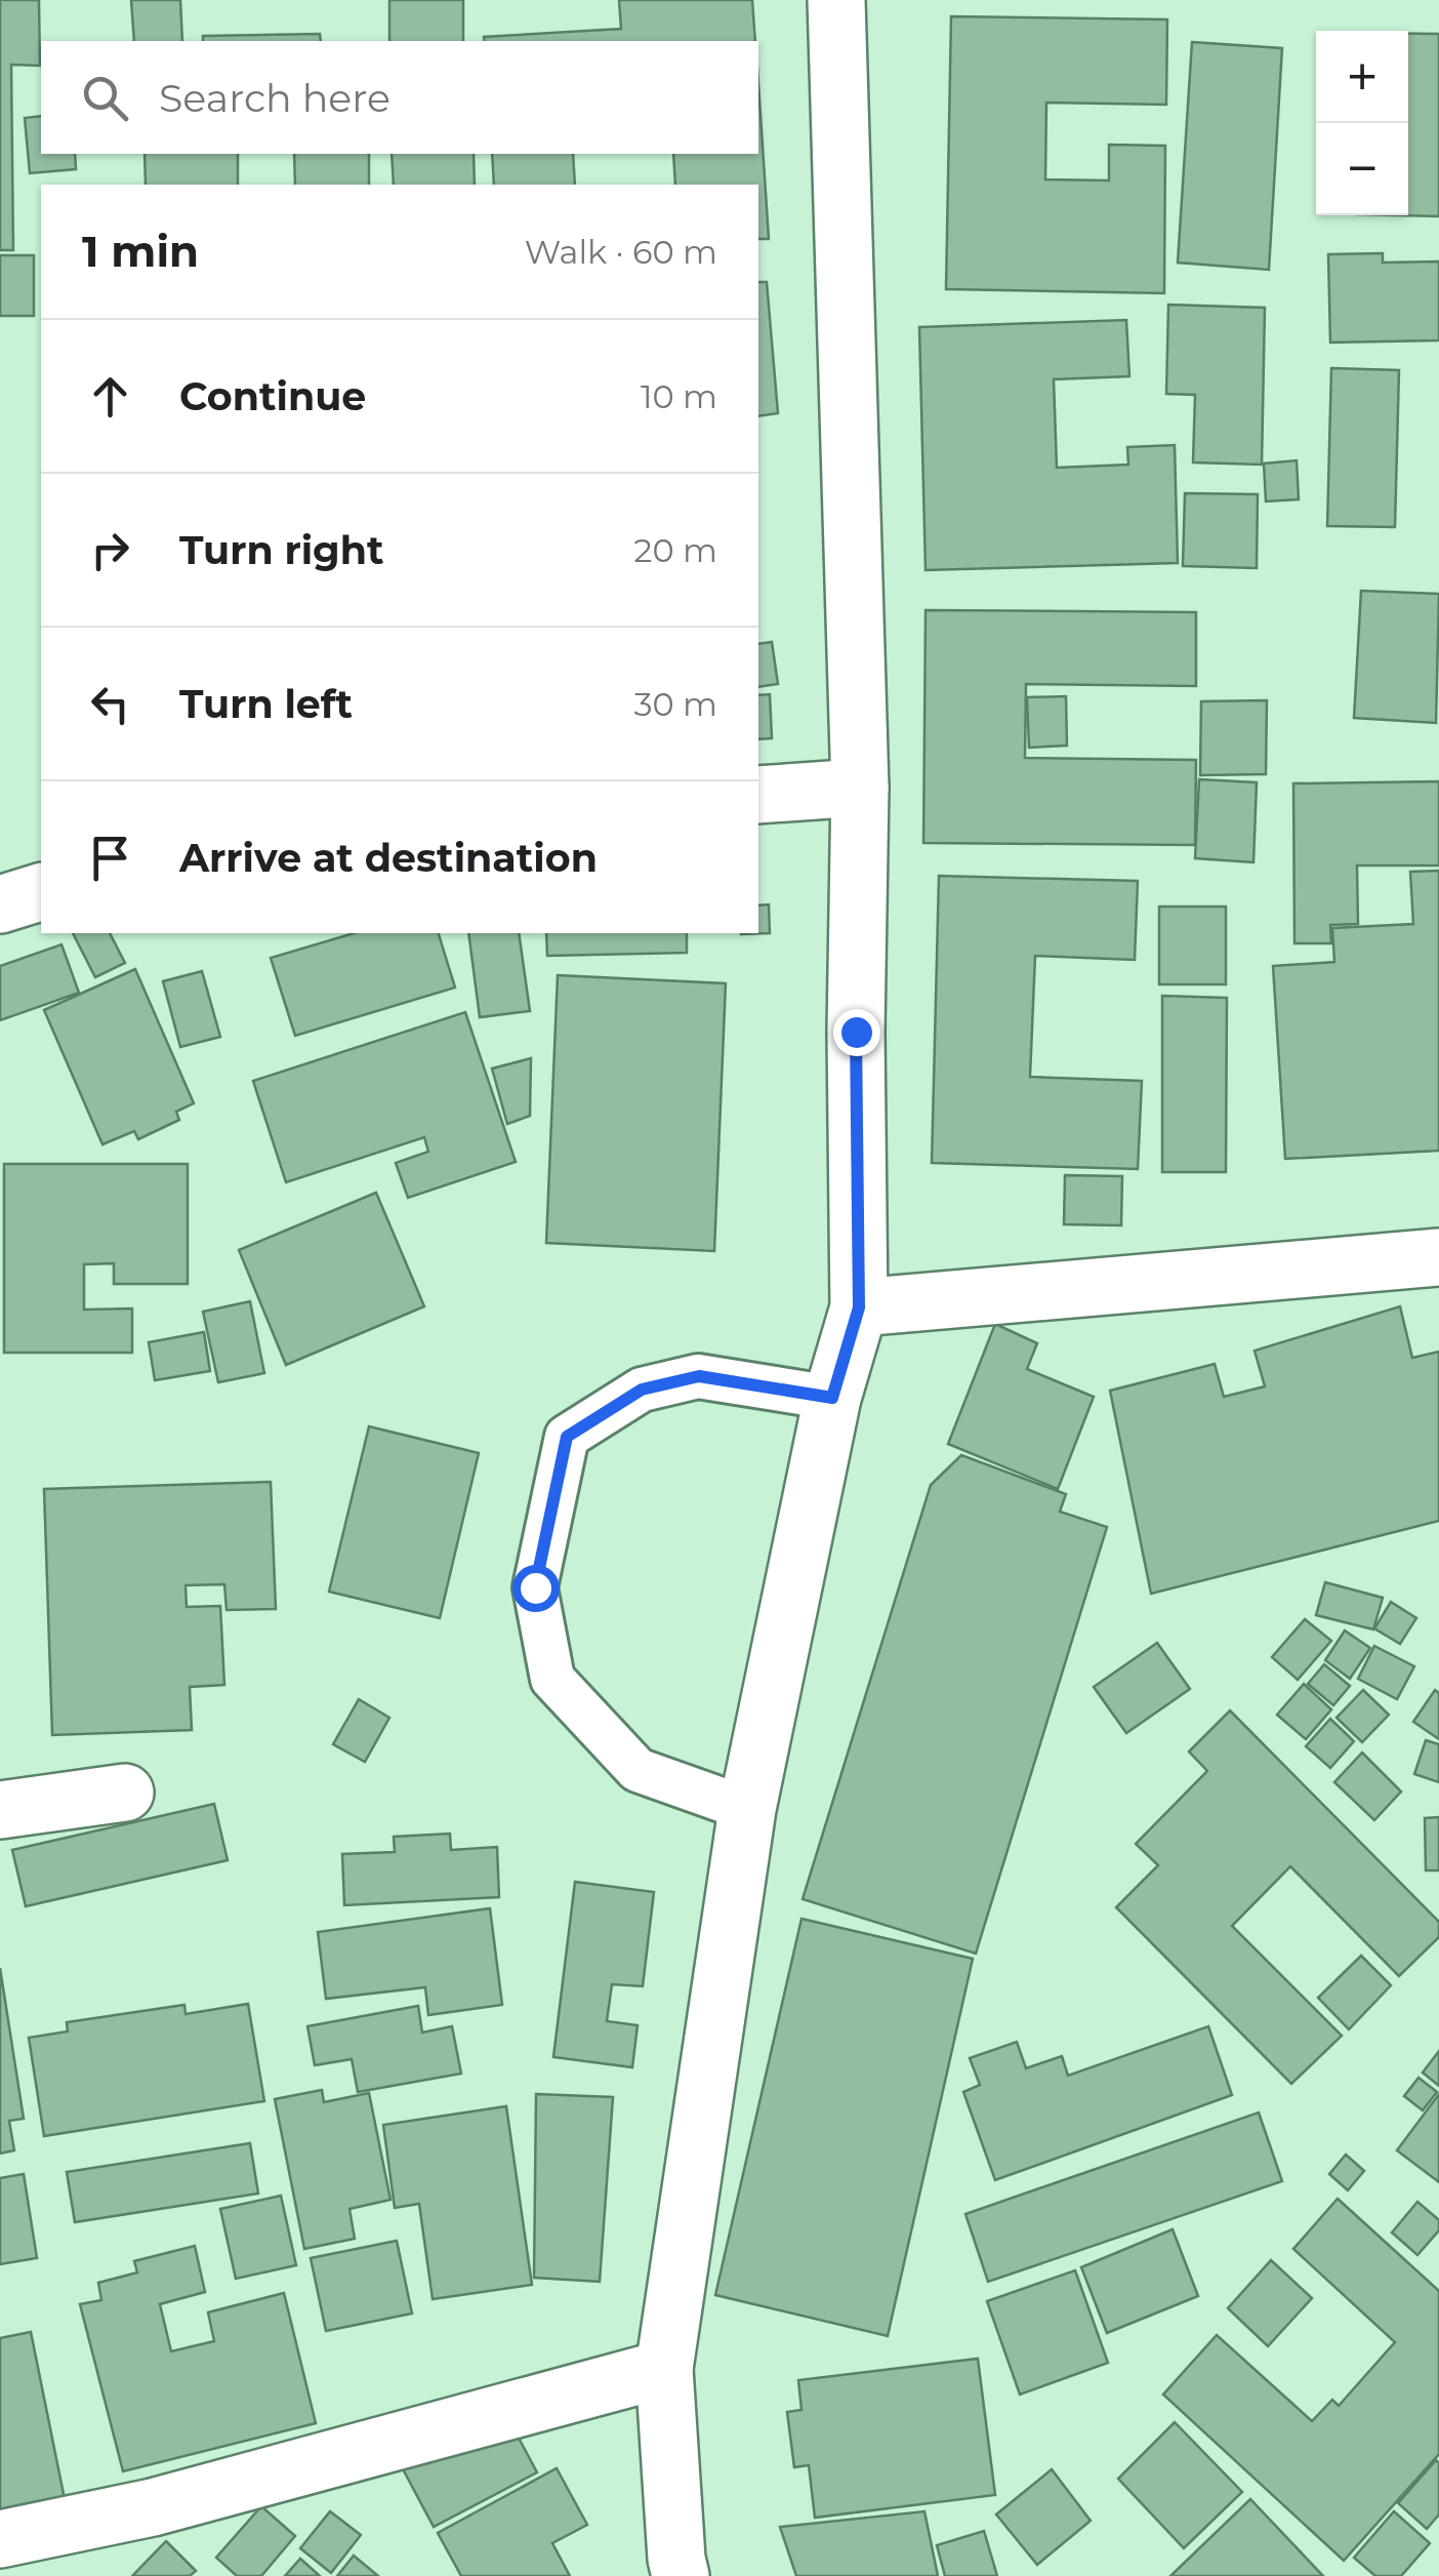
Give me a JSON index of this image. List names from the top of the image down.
{
  "page": {
    "map_buttons": ["+", "−"],
    "search": "Search here",
    "heading": ["1 min", "Walk · 60 m"],
    "list": [
      ["Continue", "10 m"],
      ["Turn right", "20 m"],
      ["Turn left", "30 m"],
      "Arrive at destination"
    ]
  }
}
